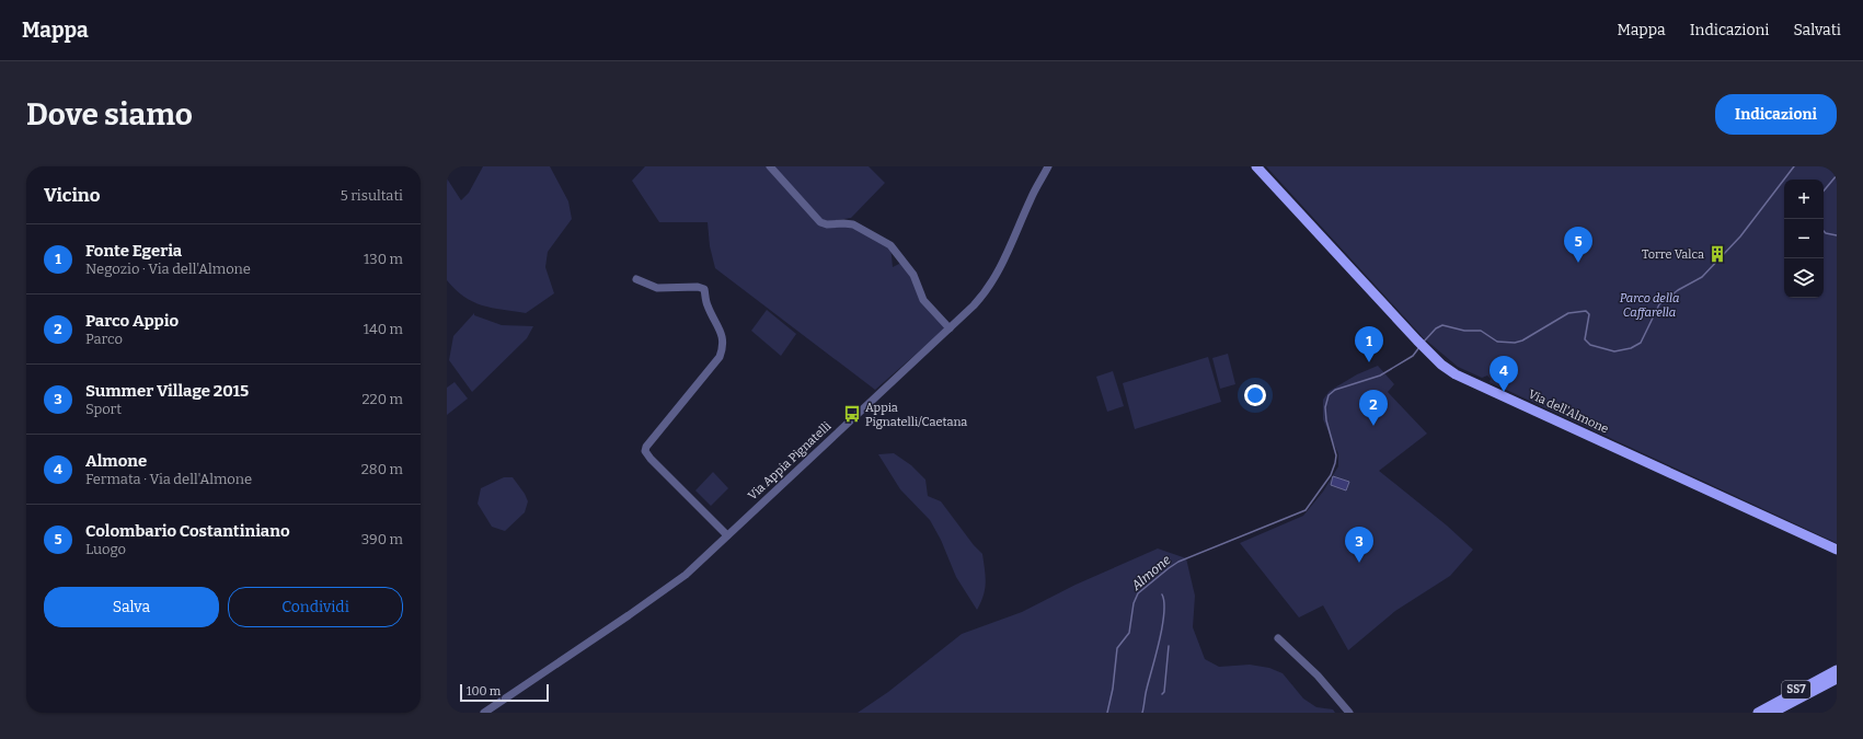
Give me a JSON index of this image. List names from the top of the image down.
{
  "streets": {
    "main road": ["Via dell'Almone", "SS7"],
    "street": ["Via Appia Pignatelli"]
  },
  "water": ["Almone"],
  "parks": ["Parco della Caffarella"],
  "places": {
    "building": ["Torre Valca"],
    "bus stop": ["Appia Pignatelli/Caetana"]
  },
  "scale_bar": "100 m",
  "page": {
    "header": "Mappa",
    "nav": ["Mappa", "Indicazioni", "Salvati"],
    "buttons": [
      "Indicazioni",
      ["Salva", "Condividi"]
    ],
    "title": "Dove siamo",
    "heading": ["Vicino", "5 risultati"],
    "map_buttons": ["+", "−"],
    "list": [
      {
        "mark": "1",
        "name": "Fonte Egeria",
        "note": "Negozio · Via dell'Almone",
        "value": "130 m"
      },
      {
        "mark": "2",
        "name": "Parco Appio",
        "note": "Parco",
        "value": "140 m"
      },
      {
        "mark": "3",
        "name": "Summer Village 2015",
        "note": "Sport",
        "value": "220 m"
      },
      {
        "mark": "4",
        "name": "Almone",
        "note": "Fermata · Via dell'Almone",
        "value": "280 m"
      },
      {
        "mark": "5",
        "name": "Colombario Costantiniano",
        "note": "Luogo",
        "value": "390 m"
      }
    ],
    "pins": [
      "5",
      "1",
      "4",
      "2",
      "3"
    ],
    "scale": "100 m"
  }
}
